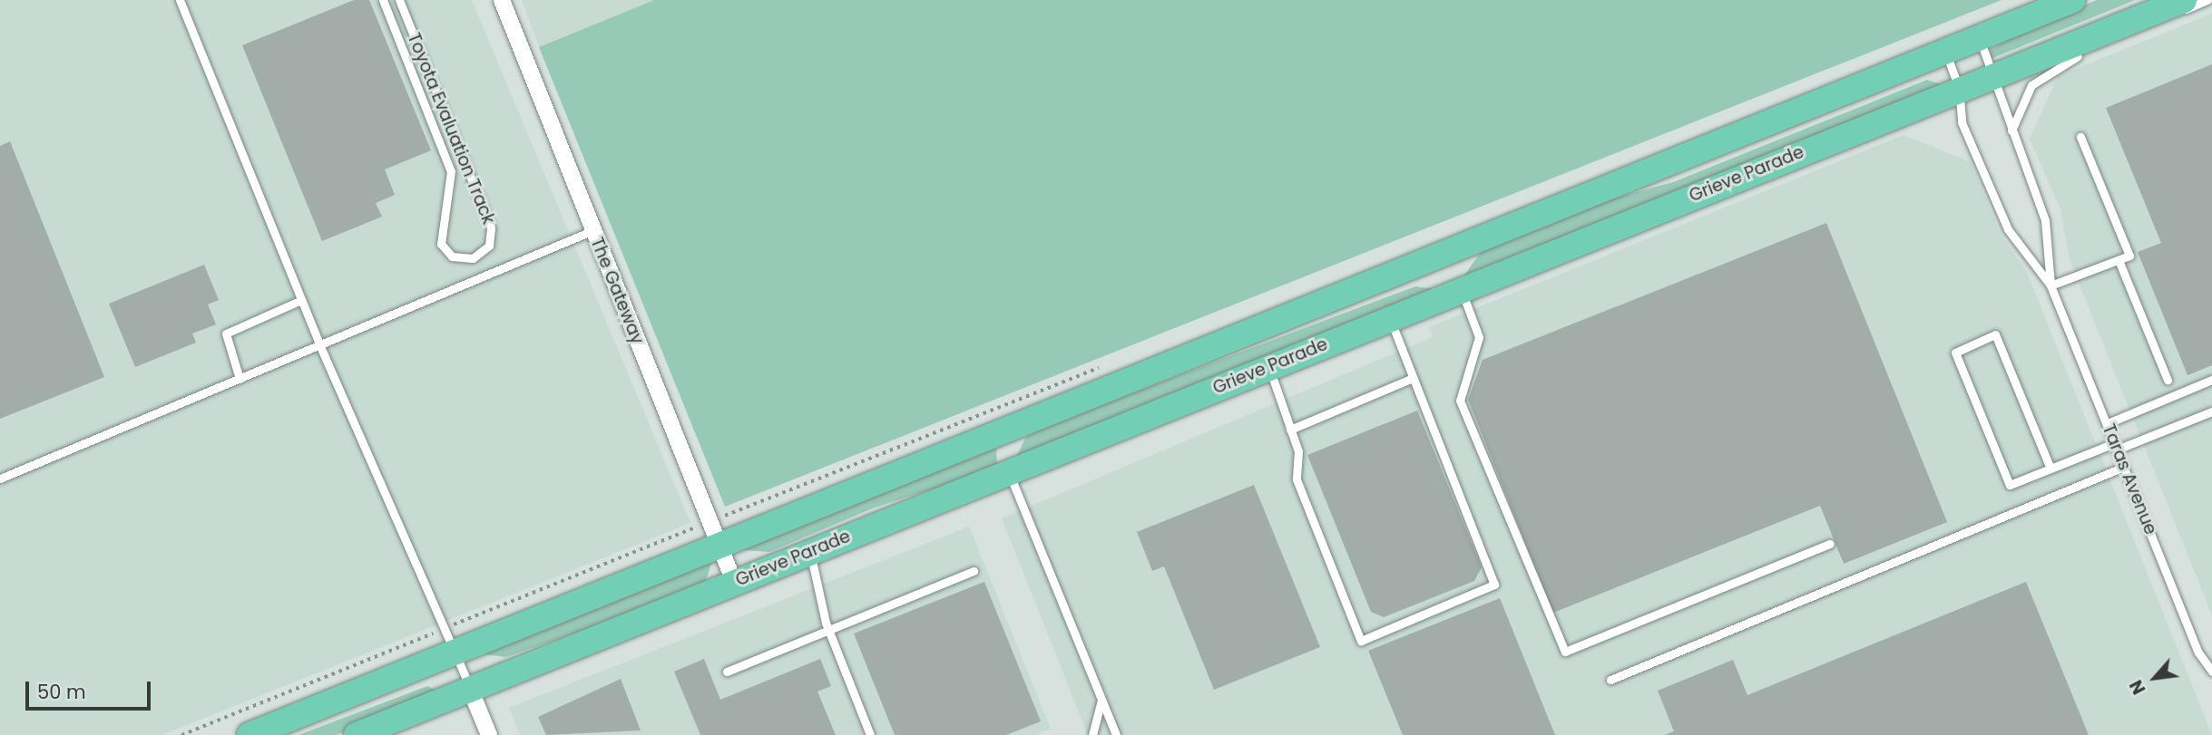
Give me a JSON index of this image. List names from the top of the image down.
{
  "streets": {
    "main road": ["Grieve Parade"],
    "street": ["The Gateway"],
    "lane": ["Toyota Evaluation Track", "Taras Avenue"]
  },
  "crossings": [
    ["Grieve Parade", "The Gateway"],
    ["Grieve Parade", "Taras Avenue"]
  ],
  "scale_bar": "50 m",
  "north": "bottom left"
}
